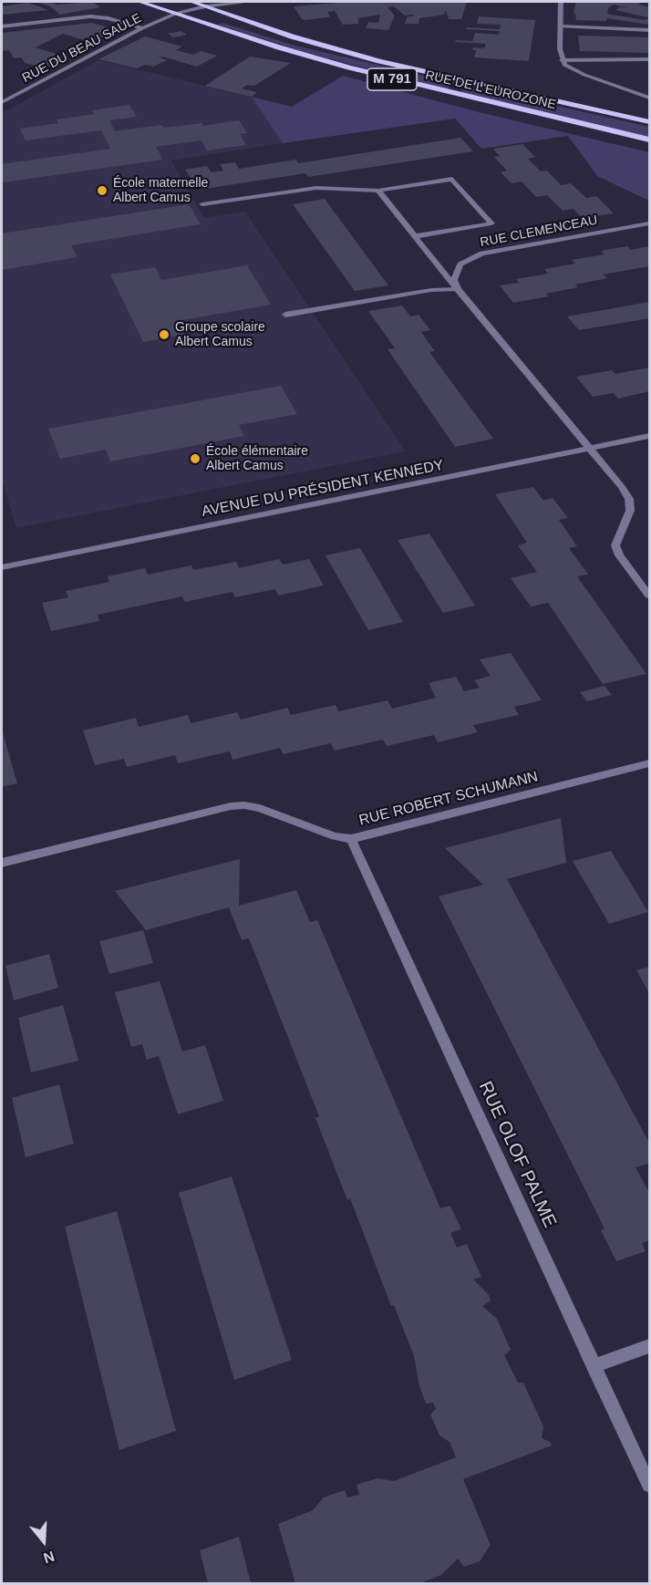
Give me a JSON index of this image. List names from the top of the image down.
{
  "streets": {
    "main road": ["M 791", "RUE DE L'EUROZONE"],
    "street": [
      "RUE DU BEAU SAULE",
      "RUE CLEMENCEAU",
      "AVENUE DU PRÉSIDENT KENNEDY",
      "RUE ROBERT SCHUMANN",
      "RUE OLOF PALME"
    ]
  },
  "crossings": [
    ["RUE DU BEAU SAULE", "RUE DE L'EUROZONE"],
    ["RUE ROBERT SCHUMANN", "RUE OLOF PALME"]
  ],
  "places": ["École maternelle Albert Camus", "Groupe scolaire Albert Camus", "École élémentaire Albert Camus"],
  "north": "bottom"
}
